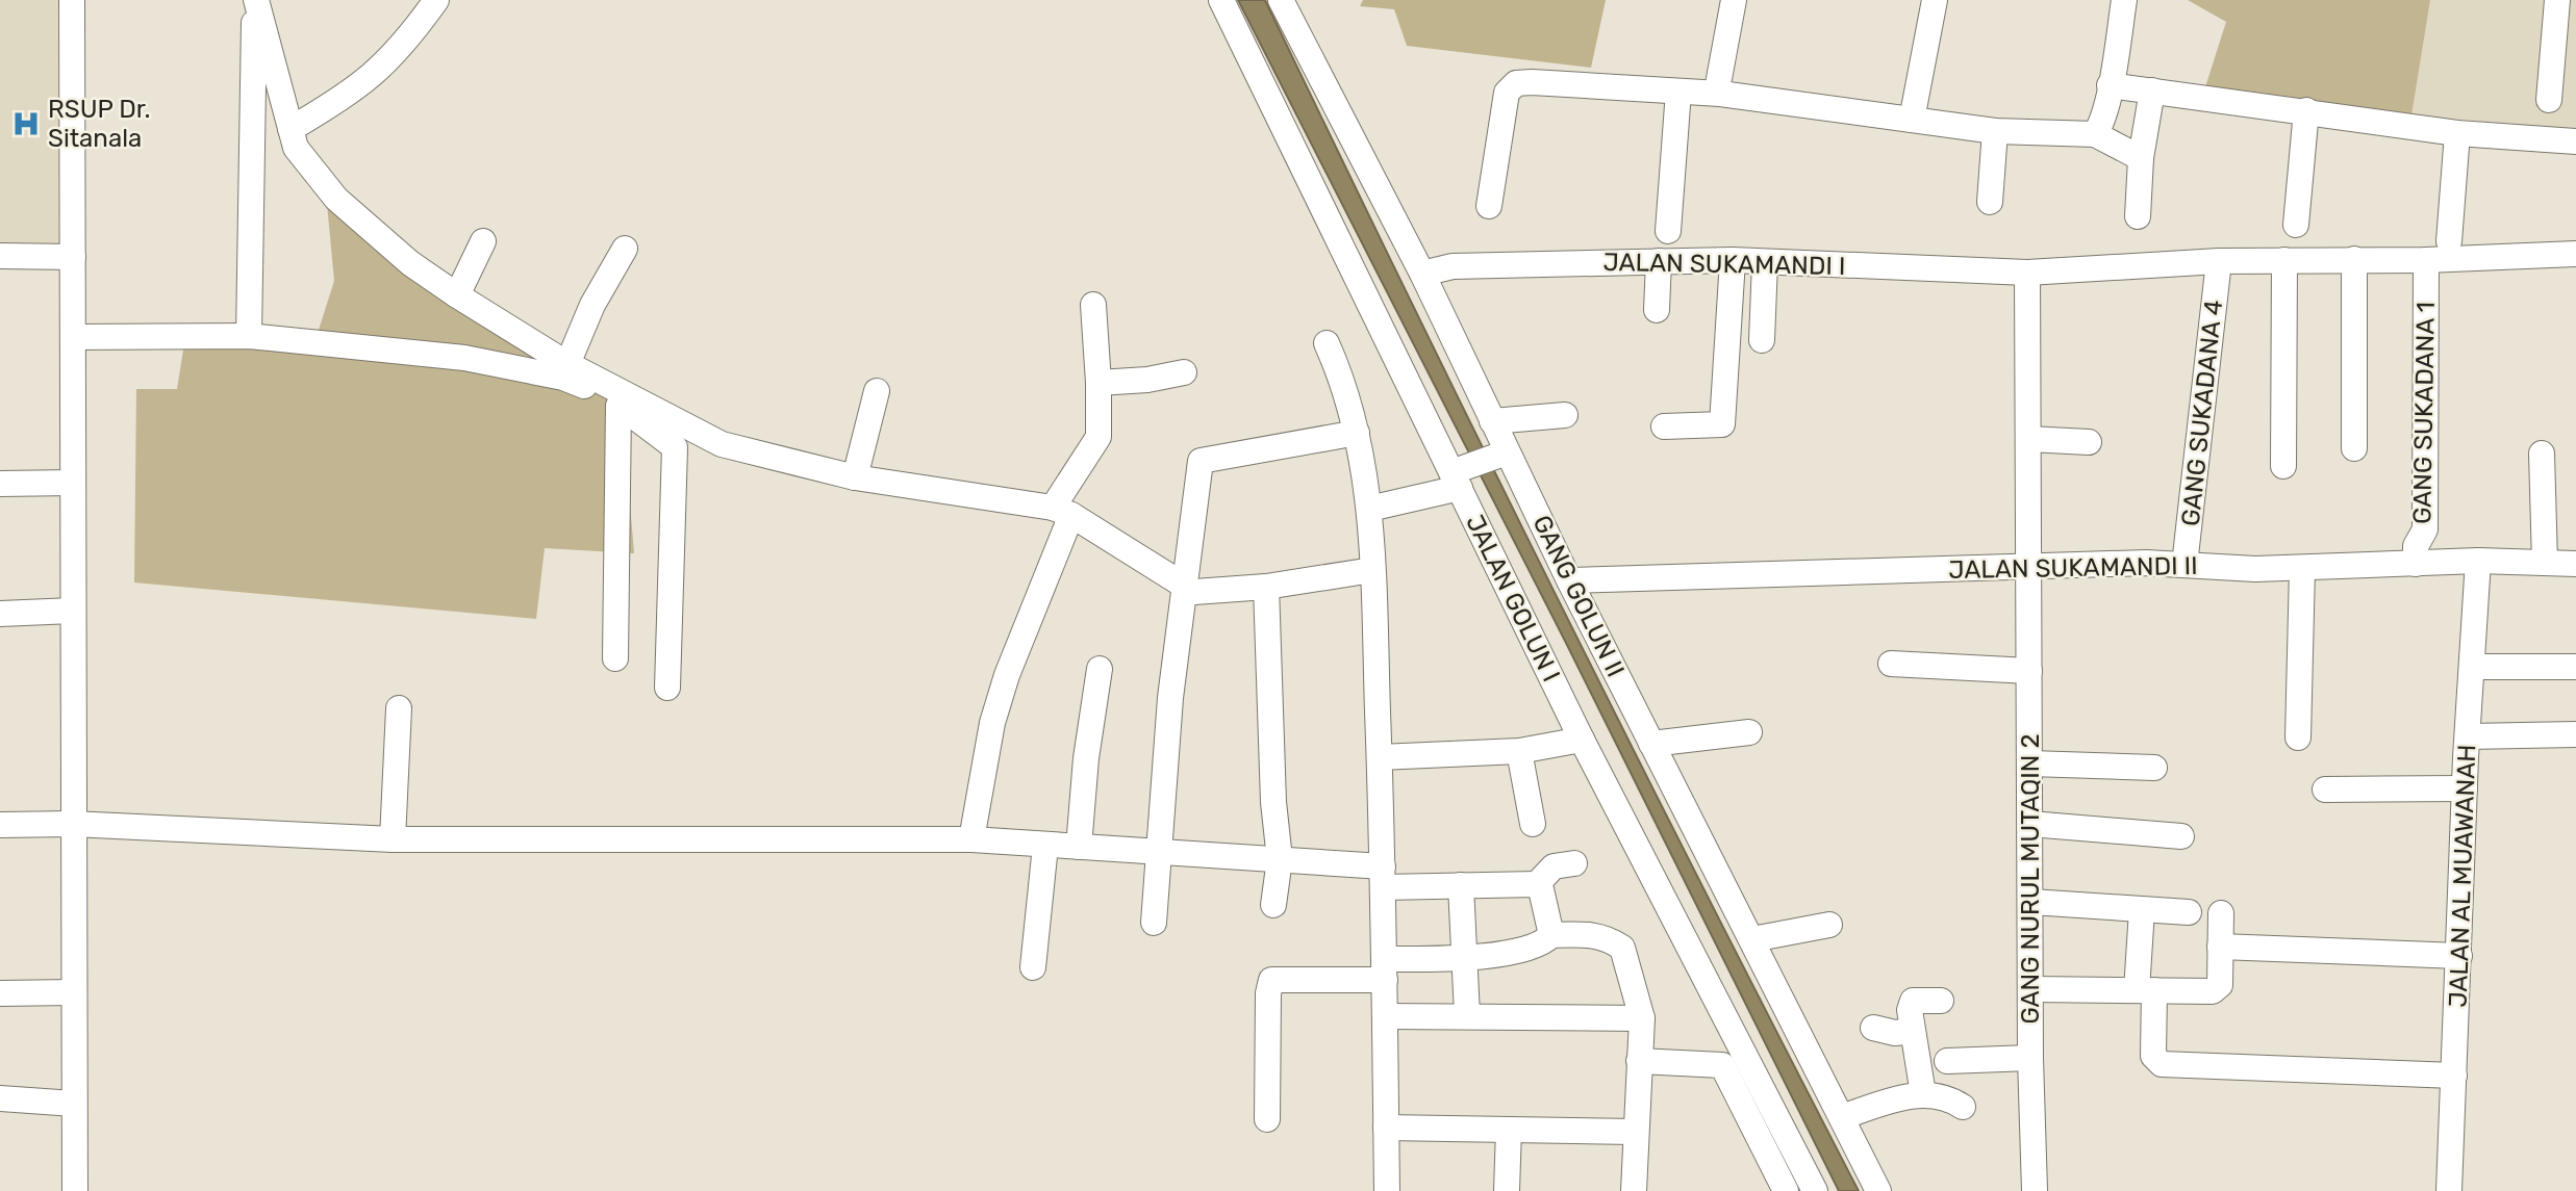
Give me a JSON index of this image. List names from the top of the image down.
{
  "streets": {
    "street": [
      "JALAN SUKAMANDI I",
      "GANG SUKADANA 4",
      "GANG SUKADANA 1",
      "JALAN SUKAMANDI II",
      "GANG GOLUN II",
      "JALAN GOLUN I",
      "JALAN AL MUAWANAH",
      "GANG NURUL MUTAQIN 2"
    ]
  },
  "crossings": [
    ["JALAN SUKAMANDI I", "GANG SUKADANA 4"],
    ["JALAN SUKAMANDI I", "GANG SUKADANA 1"],
    ["JALAN SUKAMANDI I", "GANG GOLUN II"],
    ["JALAN SUKAMANDI I", "GANG NURUL MUTAQIN 2"],
    ["GANG SUKADANA 4", "JALAN SUKAMANDI II"],
    ["GANG SUKADANA 1", "JALAN SUKAMANDI II"],
    ["JALAN SUKAMANDI II", "GANG GOLUN II"],
    ["JALAN SUKAMANDI II", "JALAN AL MUAWANAH"],
    ["JALAN SUKAMANDI II", "GANG NURUL MUTAQIN 2"]
  ],
  "places": {
    "hospital": ["RSUP Dr. Sitanala"]
  }
}
